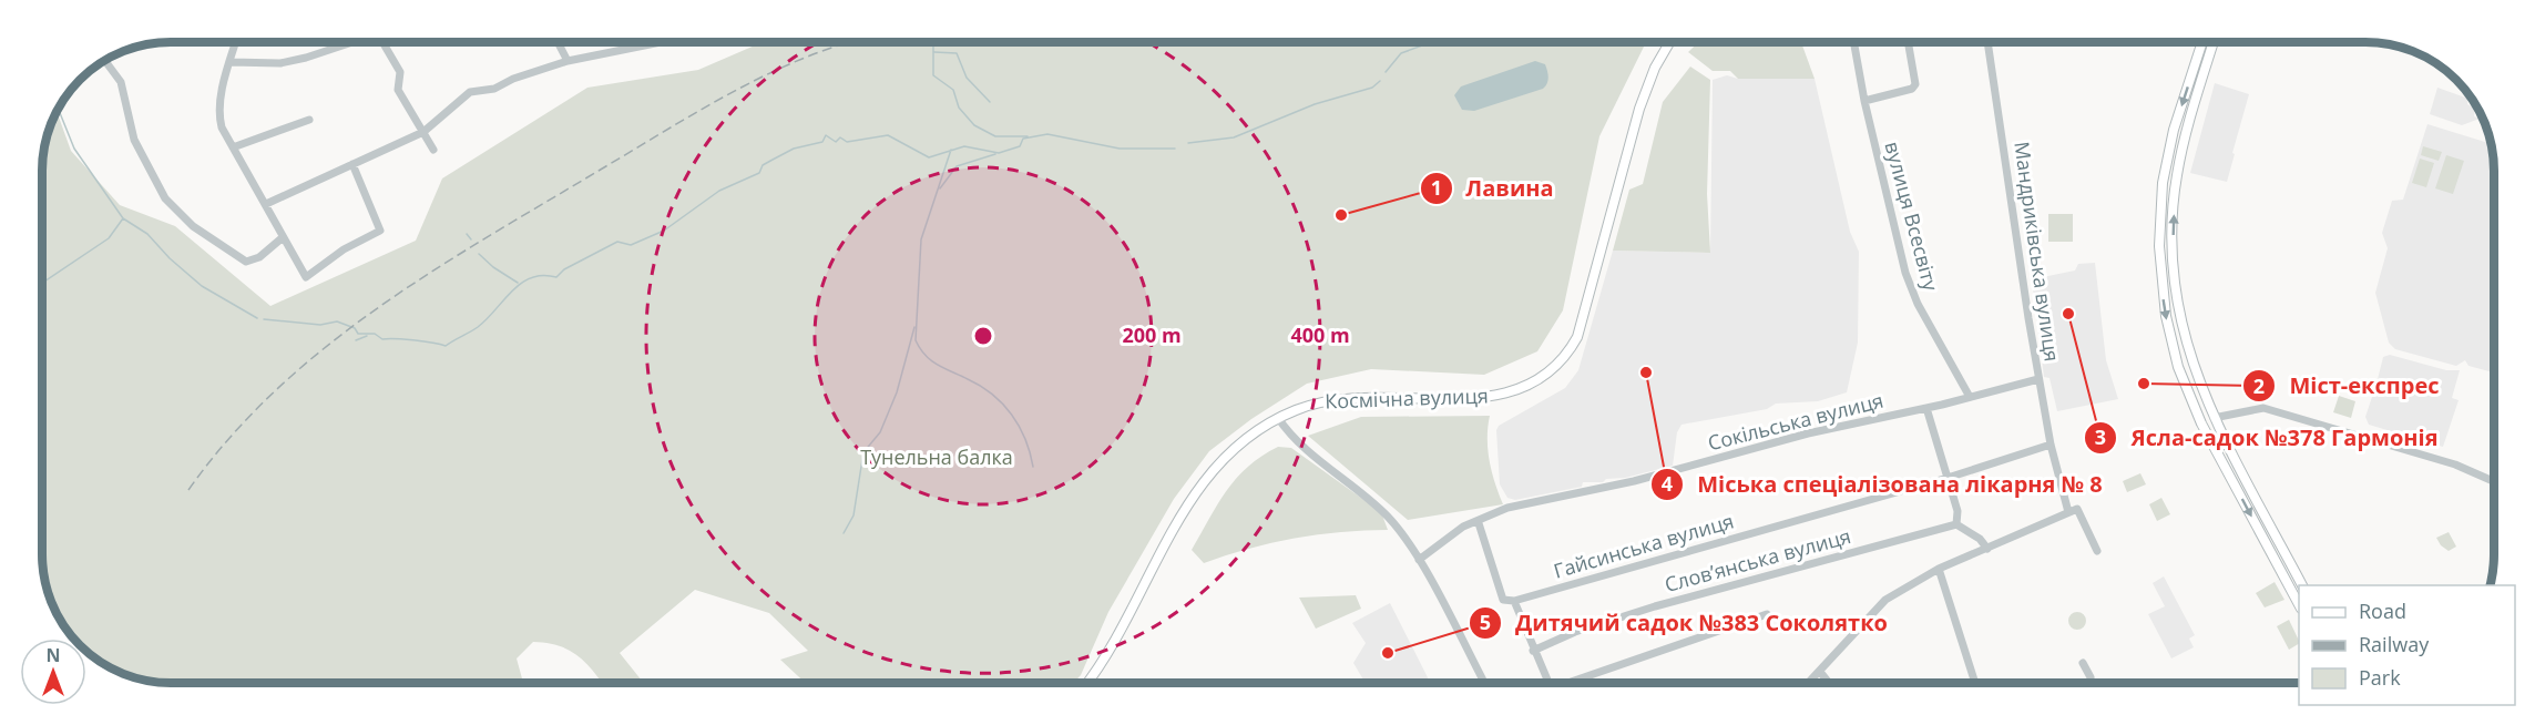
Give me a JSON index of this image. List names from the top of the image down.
{
  "streets": {
    "main road": ["Космічна вулиця"],
    "street": [
      "вулиця Всесвіту",
      "Мандриківська вулиця",
      "Сокільська вулиця",
      "Гайсинська вулиця",
      "Словʼянська вулиця"
    ]
  },
  "crossings": [
    ["вулиця Всесвіту", "Сокільська вулиця"],
    ["Мандриківська вулиця", "Сокільська вулиця"],
    ["Мандриківська вулиця", "Гайсинська вулиця"]
  ],
  "parks": ["Тунельна балка"],
  "places": [
    "Лавина",
    "Ясла-садок №378 Гармонія",
    "Міська спеціалізована лікарня № 8",
    "Міст-експрес",
    "Дитячий садок №383 Соколятко"
  ],
  "legend": ["Road", "Railway", "Park"],
  "north": "top",
  "rings": ["200 m", "400 m"]
}
